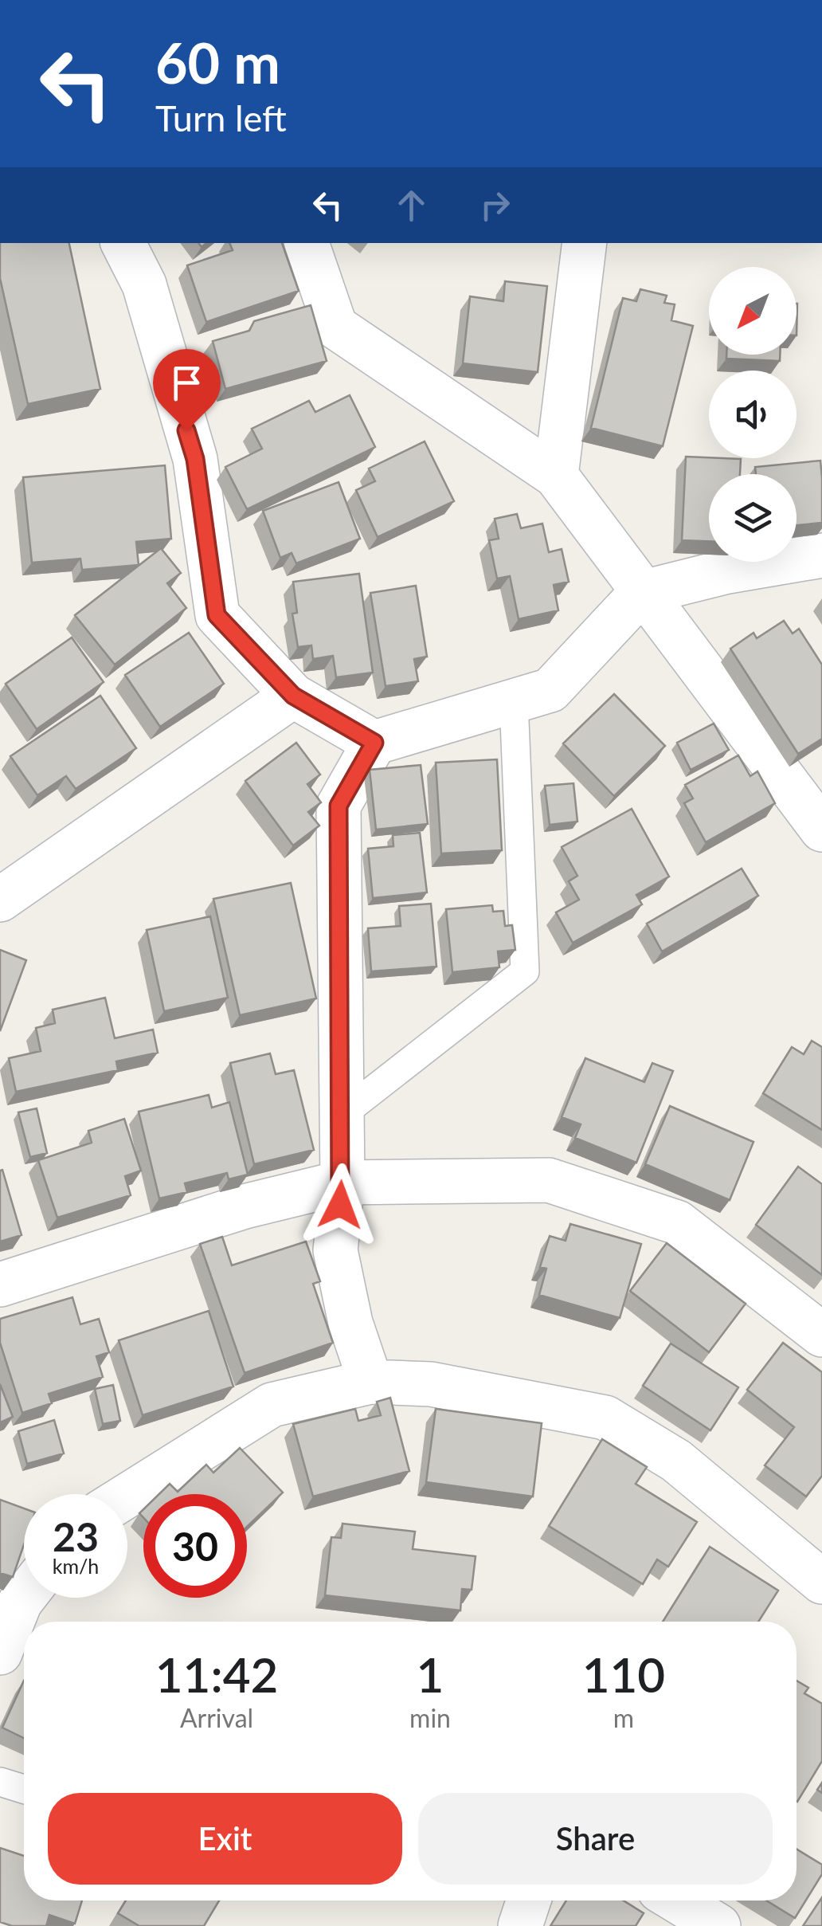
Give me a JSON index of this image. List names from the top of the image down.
{
  "north": "bottom left",
  "page": {
    "turn": ["60 m", "Turn left"],
    "speed": "23 km/h",
    "limit": "30",
    "eta": [
      "11:42",
      "Arrival",
      "1",
      "min",
      "110",
      "m"
    ],
    "buttons": ["Exit", "Share"]
  }
}
